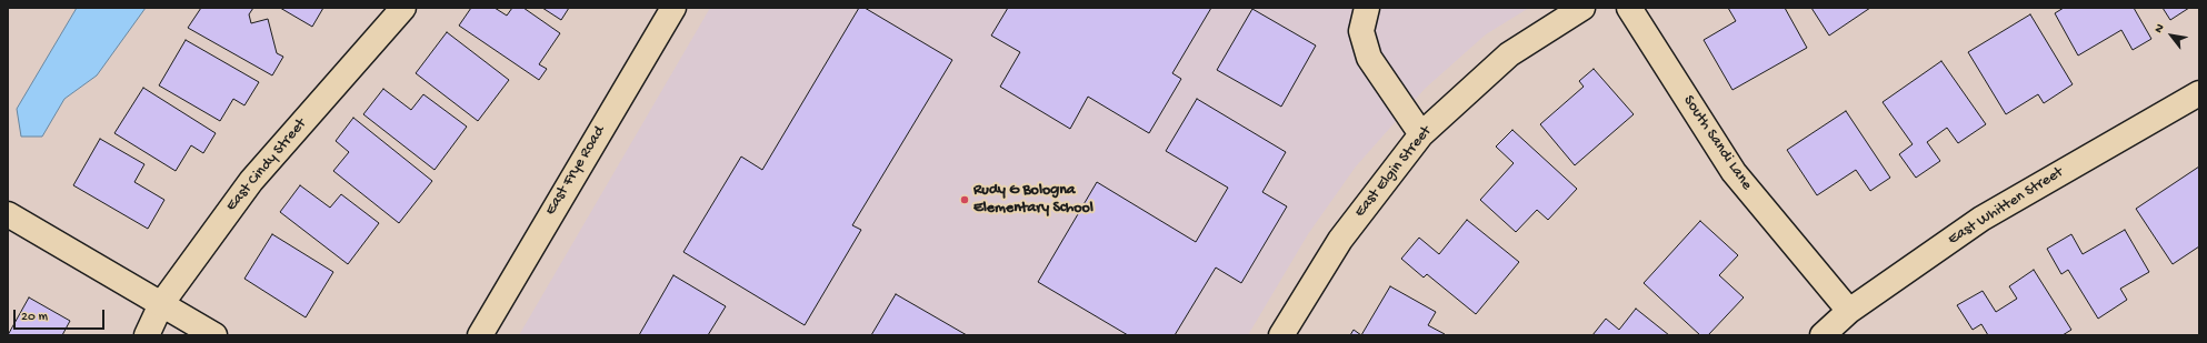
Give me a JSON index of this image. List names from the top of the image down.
{
  "streets": {
    "street": [
      "South Sandi Lane",
      "East Cindy Street",
      "East Frye Road",
      "East Elgin Street",
      "East Whitten Street"
    ]
  },
  "crossings": [
    ["South Sandi Lane", "East Whitten Street"]
  ],
  "places": ["Rudy G Bologna Elementary School"],
  "scale_bar": "20 m",
  "north": "top left"
}
